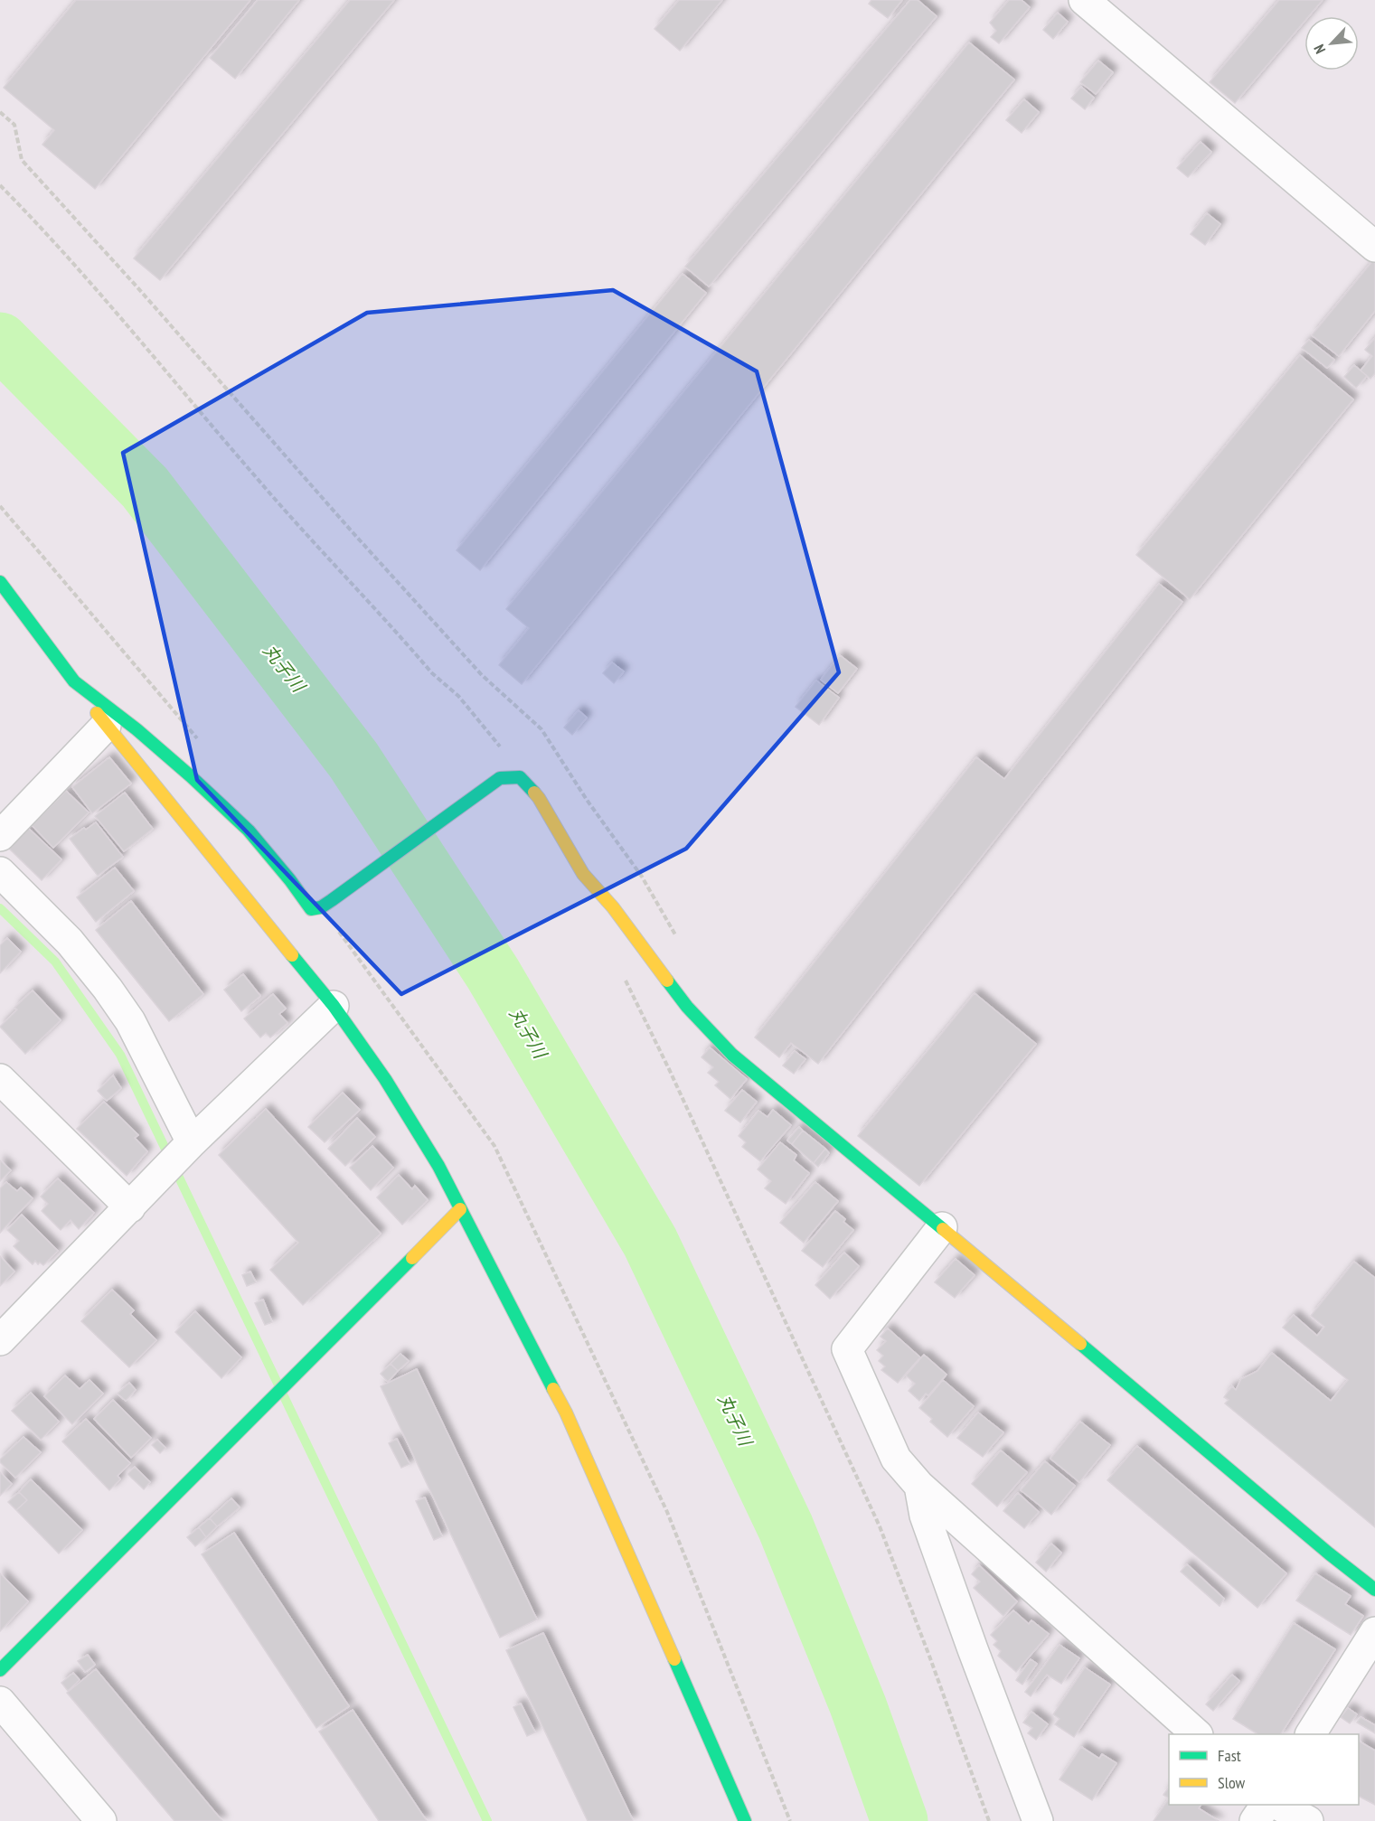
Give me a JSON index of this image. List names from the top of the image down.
{
  "water": ["丸子川"],
  "legend": ["Fast", "Slow"],
  "north": "bottom left"
}
